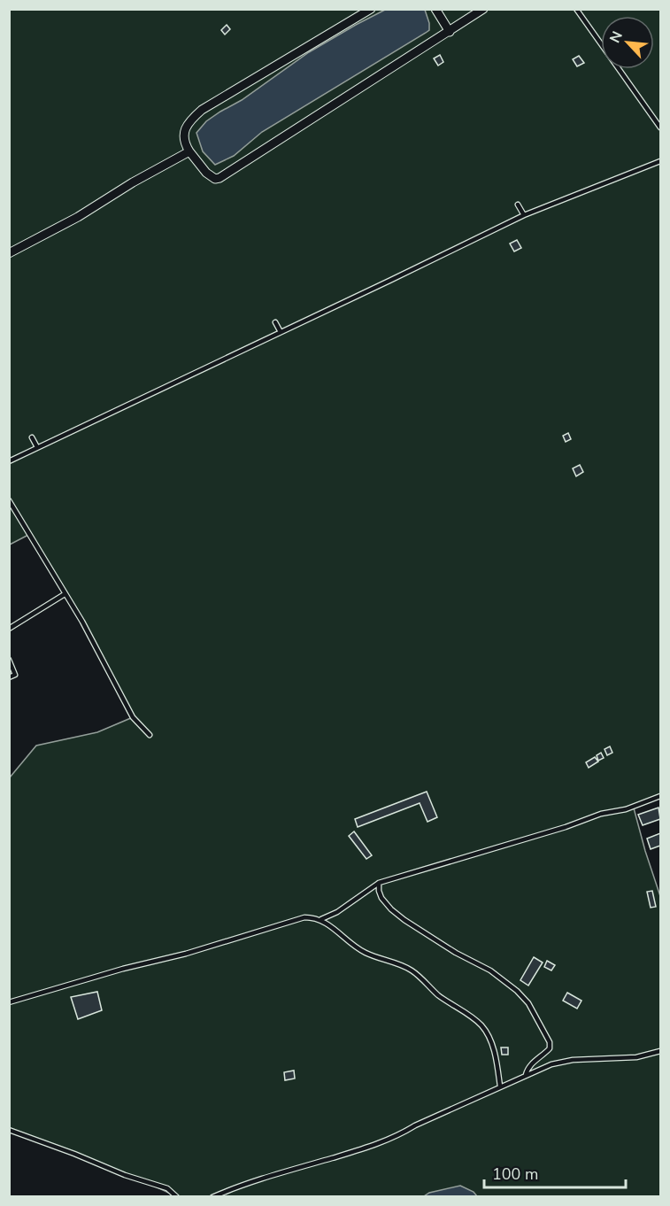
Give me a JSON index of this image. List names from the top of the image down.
{
  "scale_bar": "100 m",
  "north": "top left"
}
